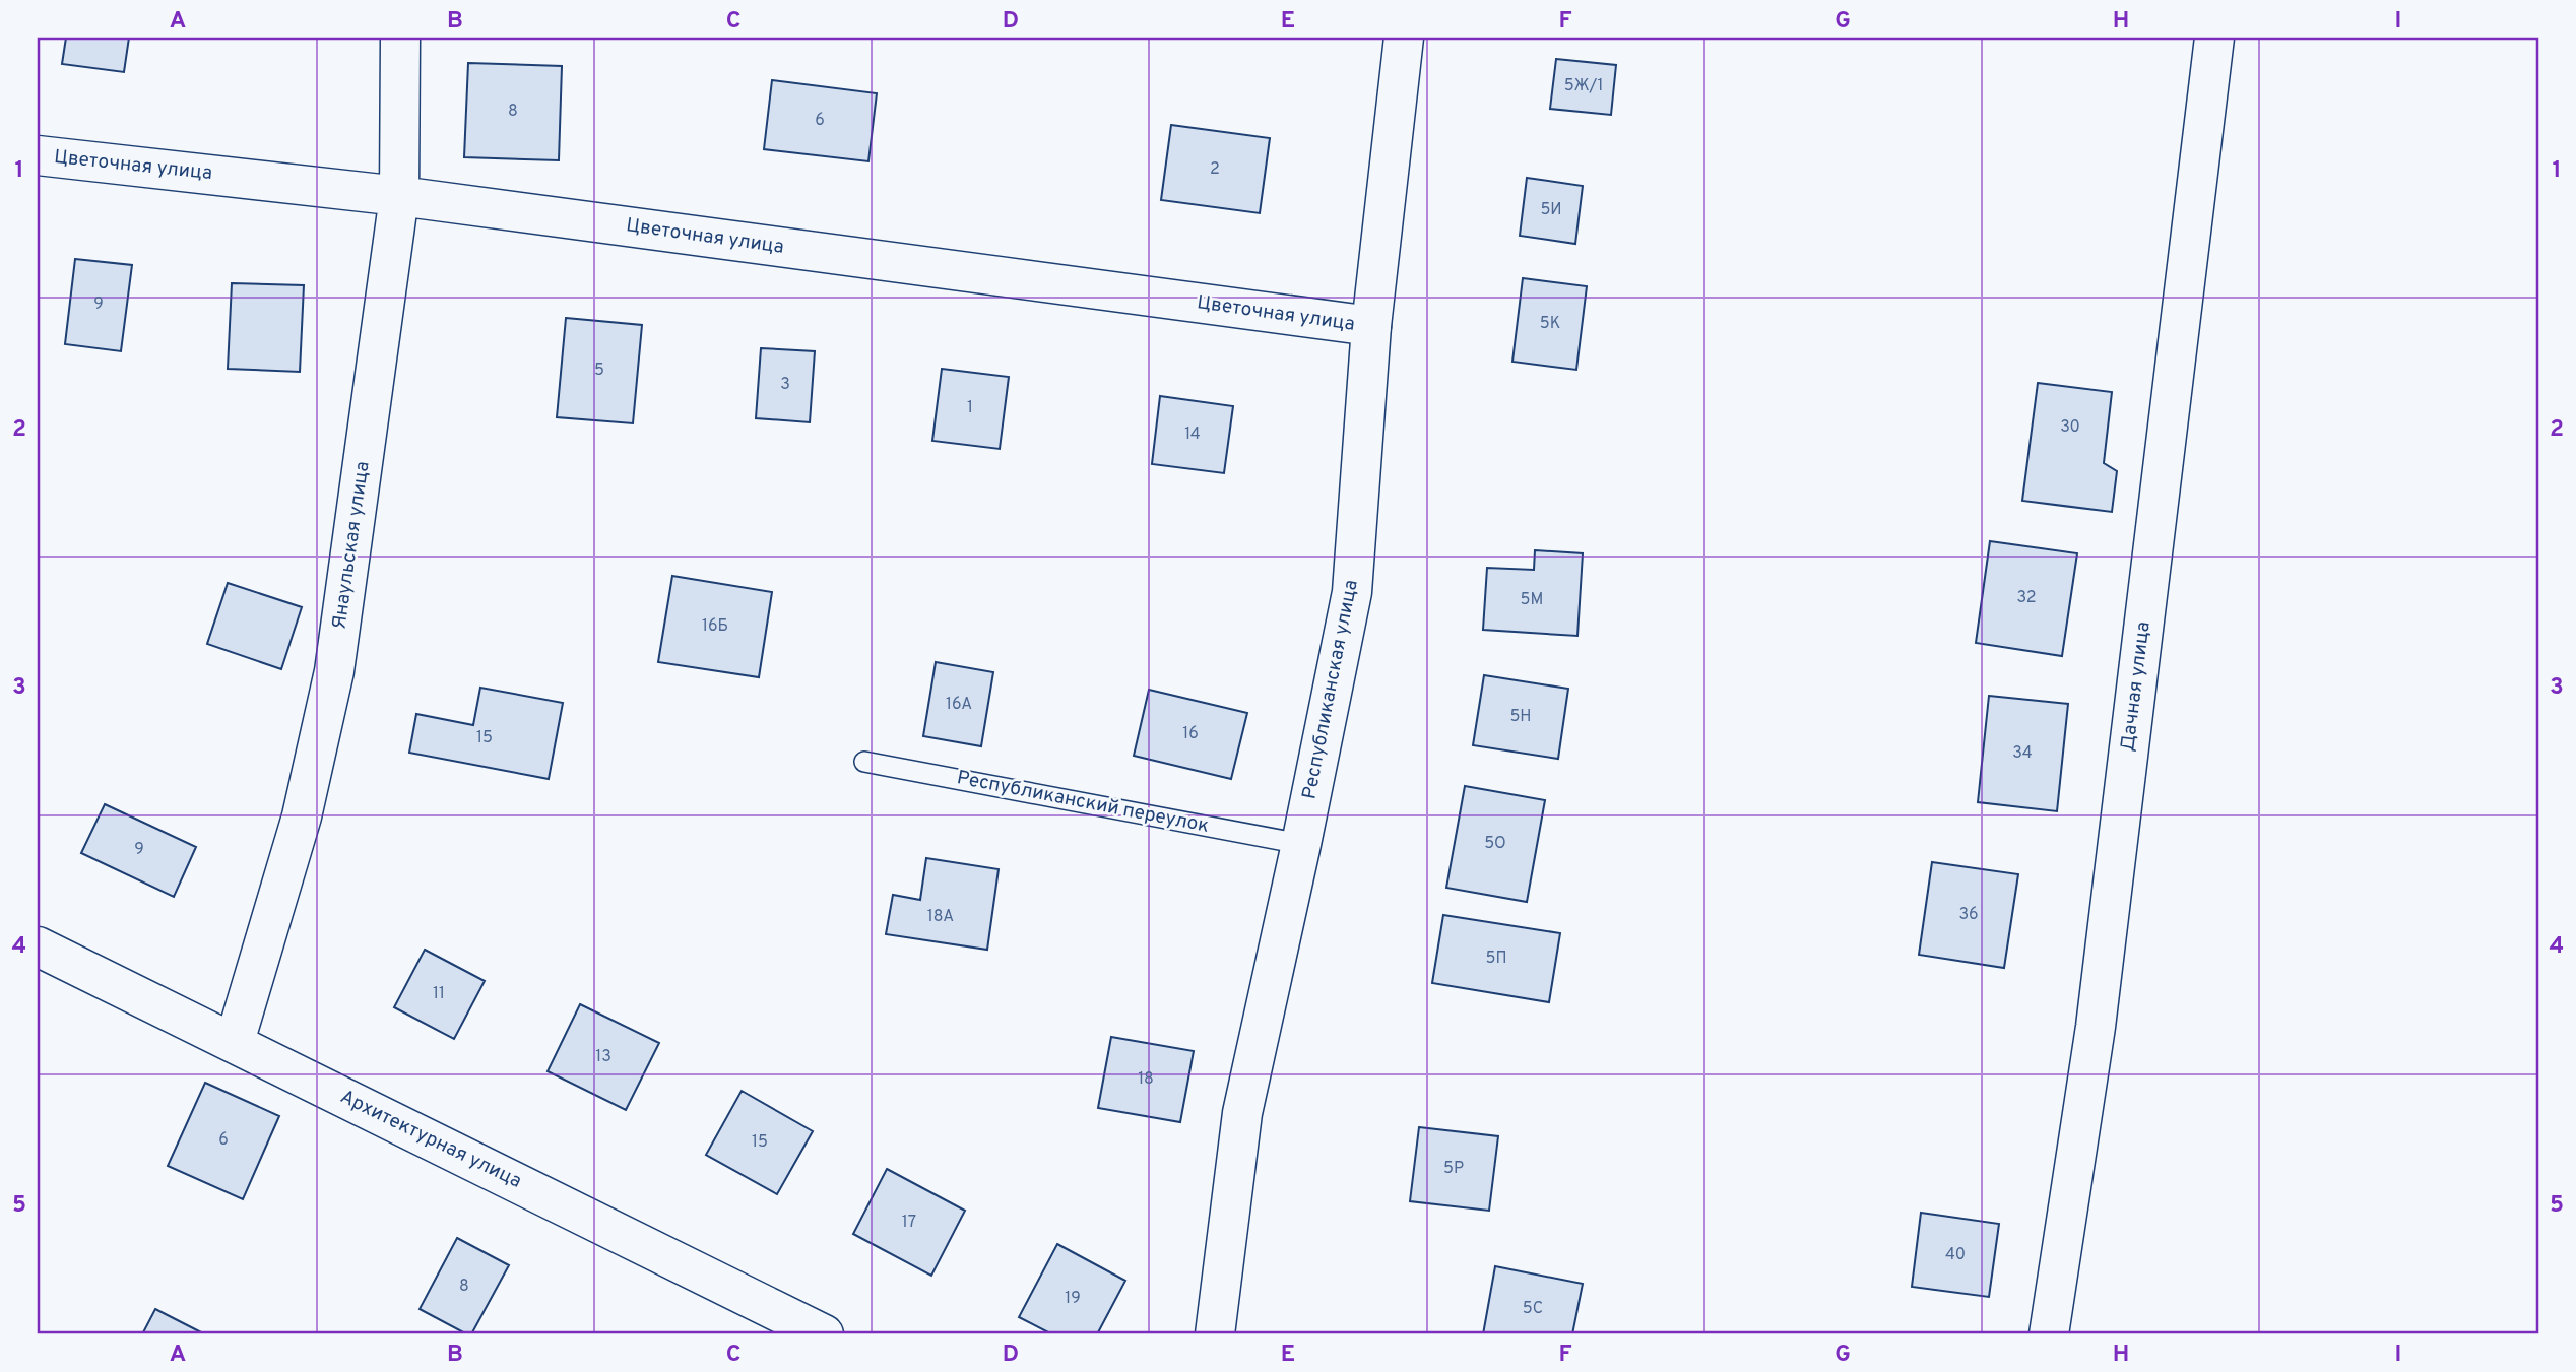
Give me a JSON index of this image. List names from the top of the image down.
{
  "streets": {
    "street": [
      "Цветочная улица",
      "Янаульская улица",
      "Дачная улица",
      "Республиканская улица",
      "Архитектурная улица"
    ],
    "lane": ["Республиканский переулок"]
  },
  "crossings": [
    ["Цветочная улица", "Янаульская улица"],
    ["Цветочная улица", "Республиканская улица"],
    ["Янаульская улица", "Архитектурная улица"],
    ["Республиканская улица", "Республиканский переулок"]
  ],
  "house_numbers": [
    "5Ж/1",
    "8",
    "6",
    "2",
    "5И",
    "9",
    "5К",
    "5",
    "3",
    "1",
    "30",
    "14",
    "32",
    "5М",
    "16Б",
    "16А",
    "5Н",
    "16",
    "15",
    "34",
    "5О",
    "9",
    "36",
    "18А",
    "5П",
    "11",
    "13",
    "18",
    "6",
    "15",
    "5Р",
    "17",
    "40",
    "8",
    "19",
    "5С"
  ],
  "grid": {
    "columns": [
      "A",
      "B",
      "C",
      "D",
      "E",
      "F",
      "G",
      "H",
      "I"
    ],
    "rows": [
      "1",
      "2",
      "3",
      "4",
      "5"
    ]
  }
}
